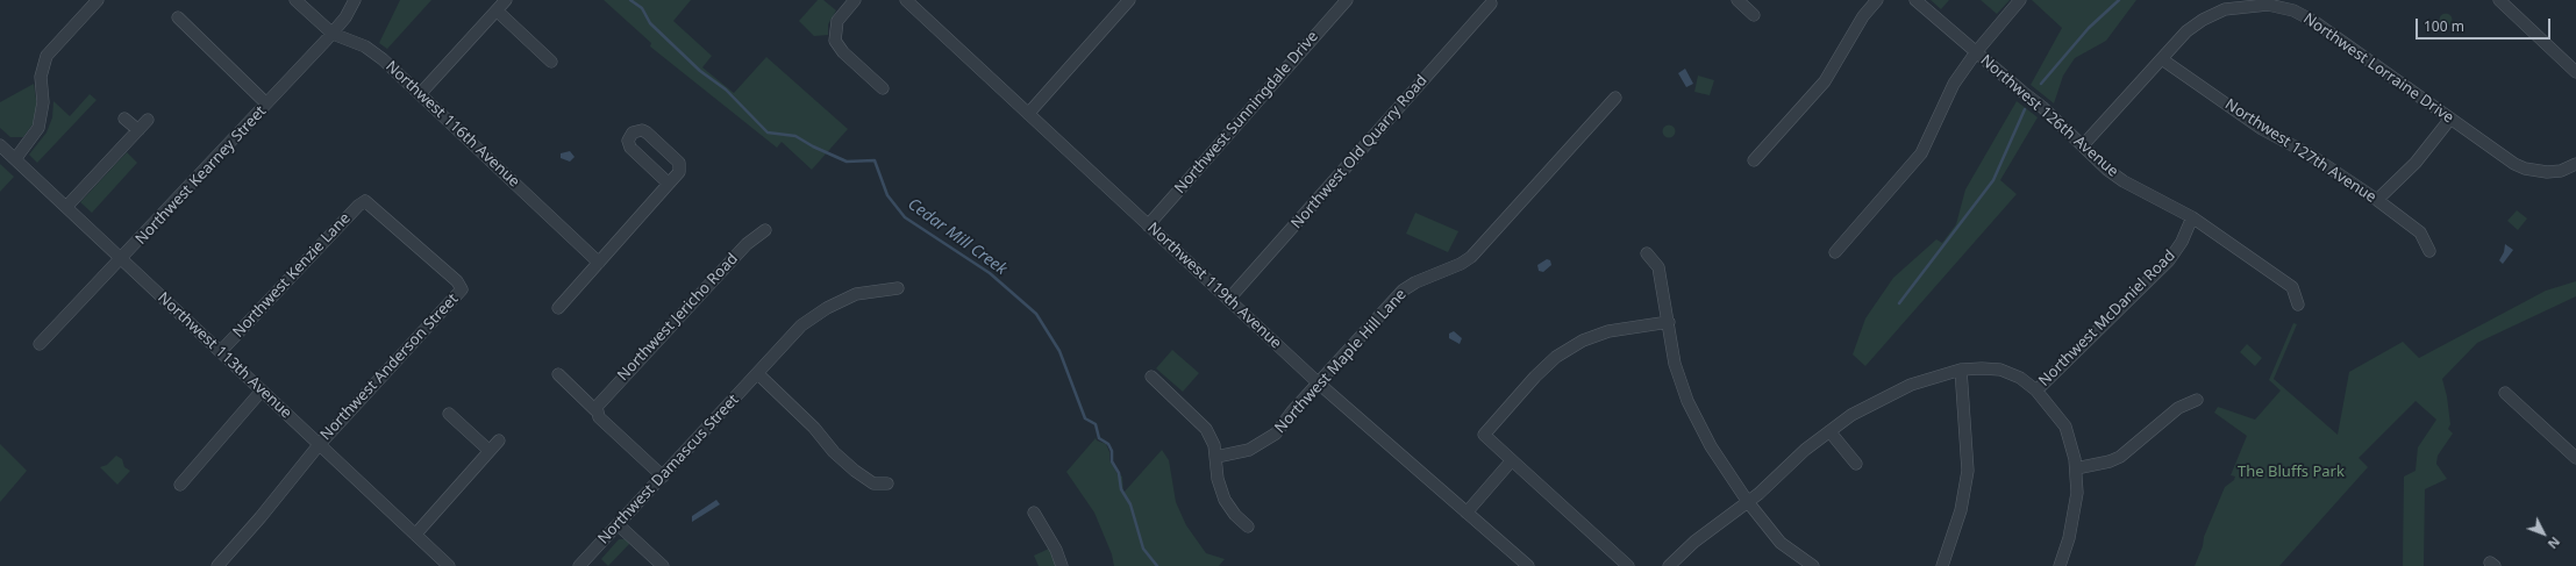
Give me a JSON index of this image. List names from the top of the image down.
{
  "streets": {
    "street": [
      "Northwest Lorraine Drive",
      "Northwest Sunningdale Drive",
      "Northwest 126th Avenue",
      "Northwest 116th Avenue",
      "Northwest 127th Avenue",
      "Northwest Old Quarry Road",
      "Northwest Kearney Street",
      "Northwest Kenzie Lane",
      "Northwest 119th Avenue",
      "Northwest Jericho Road",
      "Northwest McDaniel Road",
      "Northwest 113th Avenue",
      "Northwest Maple Hill Lane",
      "Northwest Anderson Street",
      "Northwest Damascus Street"
    ]
  },
  "crossings": [
    ["Northwest Lorraine Drive", "Northwest 126th Avenue"],
    ["Northwest Lorraine Drive", "Northwest 127th Avenue"],
    ["Northwest Sunningdale Drive", "Northwest 119th Avenue"],
    ["Northwest 126th Avenue", "Northwest McDaniel Road"],
    ["Northwest 116th Avenue", "Northwest Kearney Street"],
    ["Northwest Old Quarry Road", "Northwest 119th Avenue"],
    ["Northwest Kearney Street", "Northwest 113th Avenue"],
    ["Northwest Kenzie Lane", "Northwest 113th Avenue"],
    ["Northwest Kenzie Lane", "Northwest Anderson Street"],
    ["Northwest 119th Avenue", "Northwest Maple Hill Lane"],
    ["Northwest 113th Avenue", "Northwest Anderson Street"]
  ],
  "water": ["Cedar Mill Creek"],
  "parks": ["The Bluffs Park"],
  "scale_bar": "100 m",
  "north": "bottom right"
}
